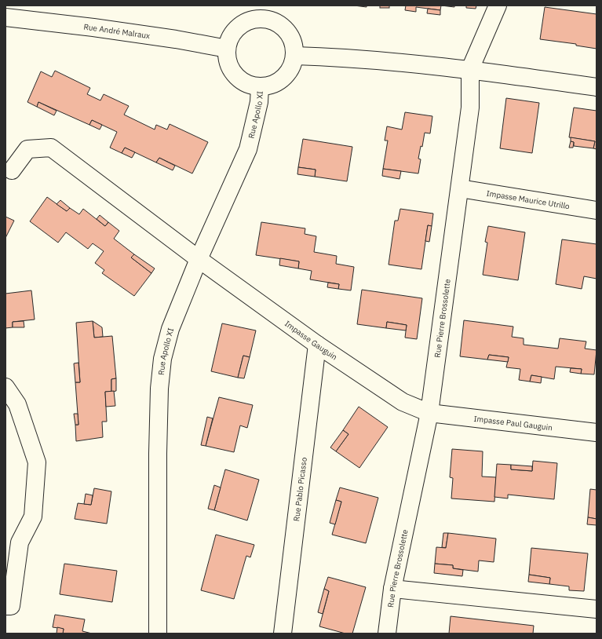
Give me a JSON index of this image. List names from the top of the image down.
{
  "streets": {
    "street": [
      "Rue André Malraux",
      "Rue Apollo XI",
      "Impasse Maurice Utrillo",
      "Rue Pierre Brossolette",
      "Impasse Gauguin",
      "Impasse Paul Gauguin",
      "Rue Pablo Picasso"
    ]
  },
  "crossings": [
    ["Rue André Malraux", "Rue Apollo XI"],
    ["Rue Apollo XI", "Impasse Gauguin"],
    ["Impasse Maurice Utrillo", "Rue Pierre Brossolette"],
    ["Rue Pierre Brossolette", "Impasse Gauguin"],
    ["Rue Pierre Brossolette", "Impasse Paul Gauguin"],
    ["Impasse Gauguin", "Impasse Paul Gauguin"],
    ["Impasse Gauguin", "Rue Pablo Picasso"]
  ]
}
